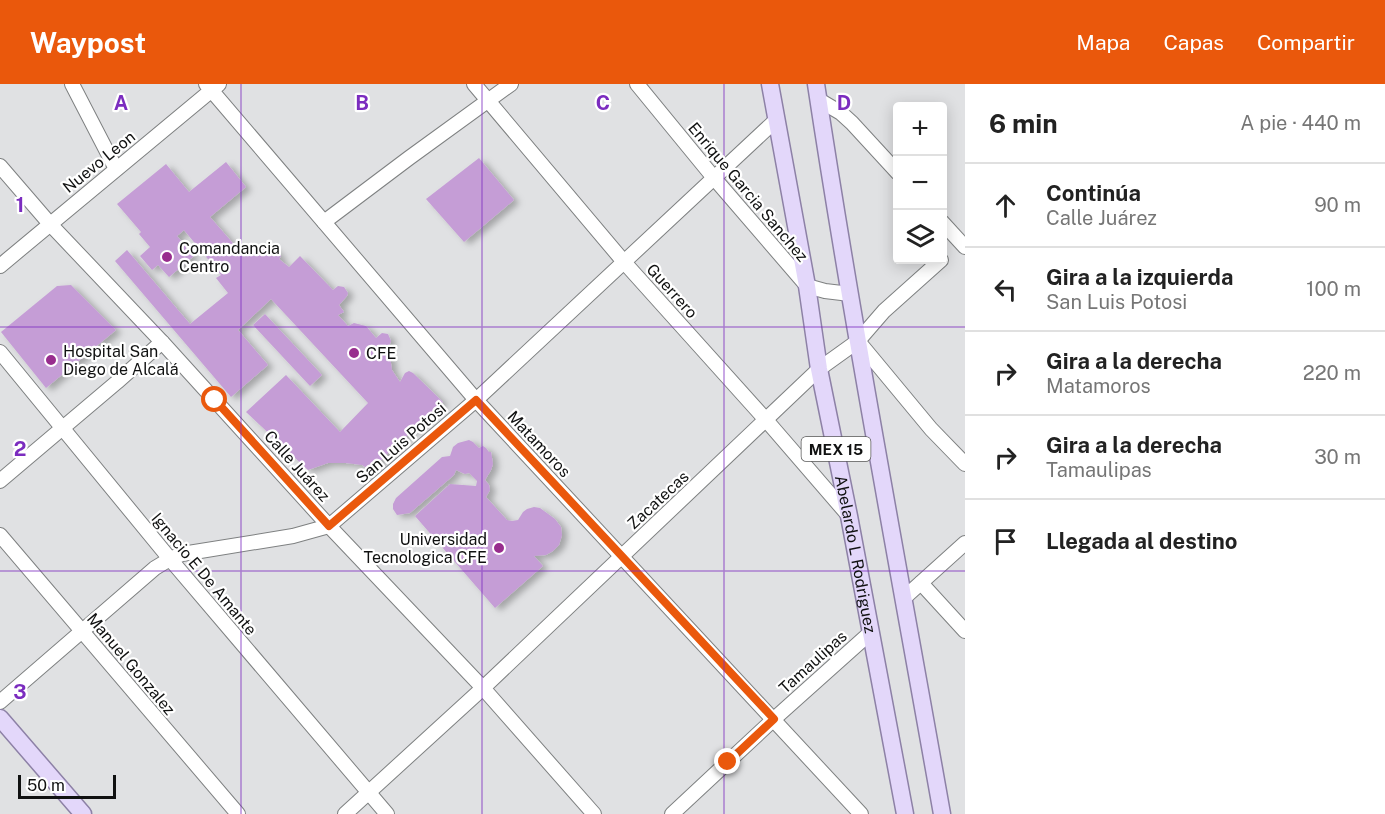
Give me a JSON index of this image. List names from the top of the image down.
{
  "streets": {
    "main road": ["MEX 15", "Abelardo L Rodriguez"],
    "street": [
      "Nuevo Leon",
      "Enrique Garcia Sanchez",
      "Guerrero",
      "San Luis Potosi",
      "Matamoros",
      "Calle Juárez",
      "Zacatecas",
      "Ignacio E De Amante",
      "Tamaulipas",
      "Manuel Gonzalez"
    ]
  },
  "crossings": [
    ["Nuevo Leon", "Matamoros"],
    ["Nuevo Leon", "Calle Juárez"],
    ["Enrique Garcia Sanchez", "San Luis Potosi"],
    ["Enrique Garcia Sanchez", "MEX 15"],
    ["Enrique Garcia Sanchez", "Abelardo L Rodriguez"],
    ["Guerrero", "San Luis Potosi"],
    ["Guerrero", "Zacatecas"],
    ["Guerrero", "Abelardo L Rodriguez"],
    ["San Luis Potosi", "Matamoros"],
    ["San Luis Potosi", "Calle Juárez"],
    ["San Luis Potosi", "Abelardo L Rodriguez"],
    ["San Luis Potosi", "Ignacio E De Amante"],
    ["San Luis Potosi", "Manuel Gonzalez"],
    ["Matamoros", "Zacatecas"],
    ["Matamoros", "Tamaulipas"],
    ["MEX 15", "Zacatecas"],
    ["Calle Juárez", "Zacatecas"],
    ["Zacatecas", "Abelardo L Rodriguez"],
    ["Zacatecas", "Ignacio E De Amante"],
    ["Abelardo L Rodriguez", "Tamaulipas"]
  ],
  "places": [
    "Comandancia Centro",
    "CFE",
    "Hospital San Diego de Alcalá",
    "Universidad Tecnologica CFE"
  ],
  "scale_bar": "50 m",
  "page": {
    "header": "Waypost",
    "nav": ["Mapa", "Capas", "Compartir"],
    "heading": ["6 min", "A pie · 440 m"],
    "map_buttons": ["+", "−"],
    "list": [
      ["Continúa", "Calle Juárez", "90 m"],
      ["Gira a la izquierda", "San Luis Potosi", "100 m"],
      ["Gira a la derecha", "Matamoros", "220 m"],
      ["Gira a la derecha", "Tamaulipas", "30 m"],
      "Llegada al destino"
    ],
    "scale": "50 m"
  },
  "grid": {
    "columns": [
      "A",
      "B",
      "C",
      "D"
    ],
    "rows": ["1", "2", "3"]
  }
}
